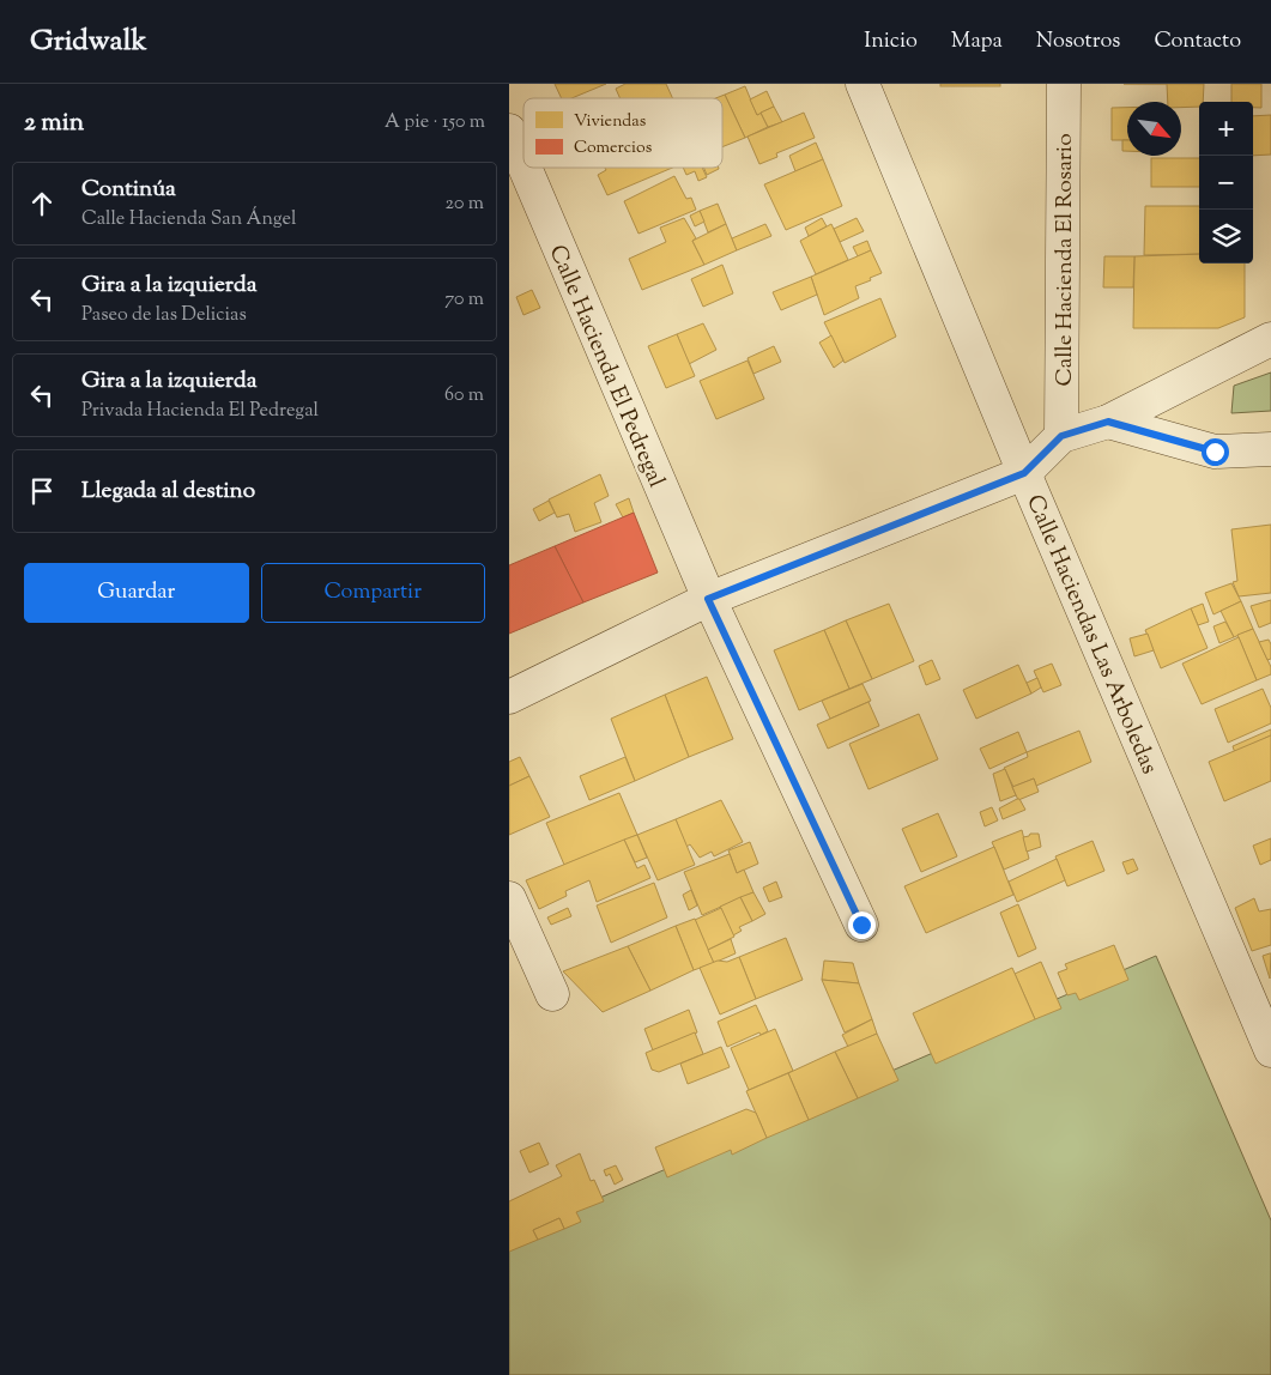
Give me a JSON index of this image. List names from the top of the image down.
{
  "streets": {
    "street": ["Calle Hacienda El Rosario", "Calle Hacienda El Pedregal", "Calle Haciendas Las Arboledas"]
  },
  "legend": ["Viviendas", "Comercios"],
  "north": "bottom right",
  "page": {
    "header": "Gridwalk",
    "nav": [
      "Inicio",
      "Mapa",
      "Nosotros",
      "Contacto"
    ],
    "heading": ["2 min", "A pie · 150 m"],
    "map_buttons": ["+", "−"],
    "list": [
      ["Continúa", "Calle Hacienda San Ángel", "20 m"],
      ["Gira a la izquierda", "Paseo de las Delicias", "70 m"],
      ["Gira a la izquierda", "Privada Hacienda El Pedregal", "60 m"],
      "Llegada al destino"
    ],
    "buttons": ["Guardar", "Compartir"]
  }
}
